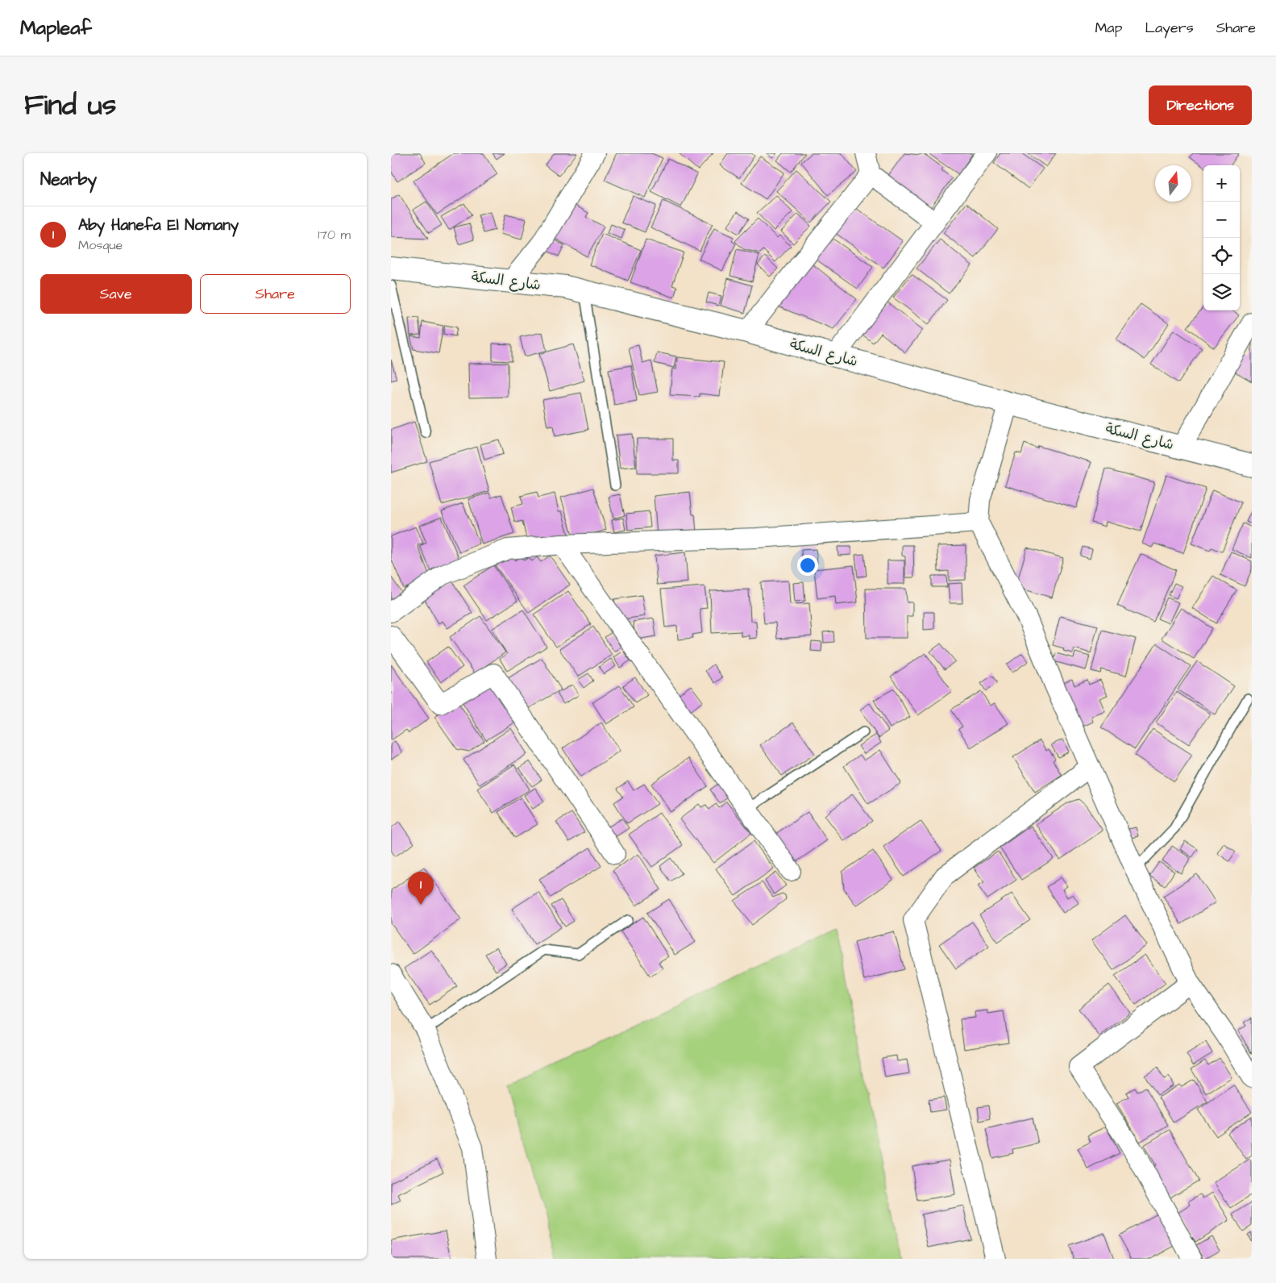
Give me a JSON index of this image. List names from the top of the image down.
{
  "streets": {
    "street": ["شارع السكة"]
  },
  "north": "top",
  "page": {
    "header": "Mapleaf",
    "nav": ["Map", "Layers", "Share"],
    "title": "Find us",
    "buttons": [
      "Directions",
      ["Save", "Share"]
    ],
    "heading": "Nearby",
    "map_buttons": ["+", "−"],
    "list": [
      {
        "mark": "1",
        "name": "Aby Hanefa El Nomany",
        "note": "Mosque",
        "value": "170 m"
      }
    ],
    "pins": "1"
  }
}
